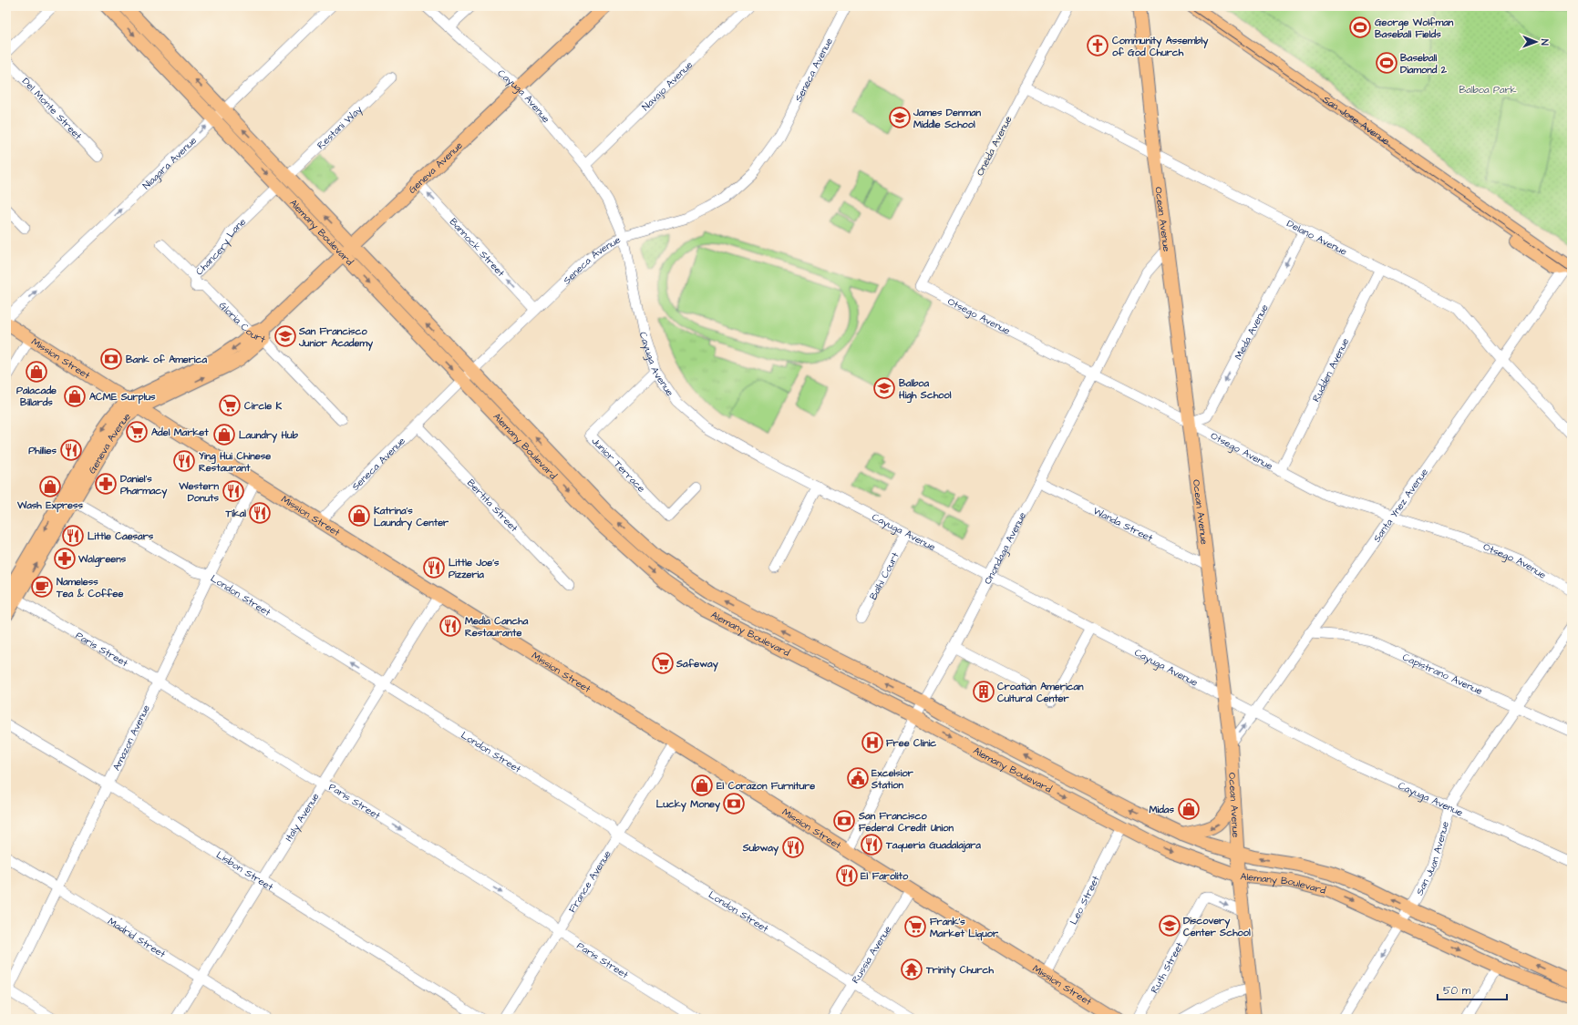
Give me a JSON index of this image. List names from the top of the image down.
{
  "streets": {
    "main road": [
      "San Jose Avenue",
      "Geneva Avenue",
      "Ocean Avenue",
      "Alemany Boulevard",
      "Mission Street"
    ],
    "street": [
      "Seneca Avenue",
      "Navajo Avenue",
      "Cayuga Avenue",
      "Del Monte Street",
      "Restani Way",
      "Oneida Avenue",
      "Niagara Avenue",
      "Delano Avenue",
      "Chancery Lane",
      "Bannock Street",
      "Otsego Avenue",
      "Gloria Court",
      "Meda Avenue",
      "Rudden Avenue",
      "Junior Terrace",
      "Santa Ynez Avenue",
      "Bertita Street",
      "Wanda Street",
      "Onondaga Avenue",
      "Balhi Court",
      "London Street",
      "Paris Street",
      "Capistrano Avenue",
      "Amazon Avenue",
      "Italy Avenue",
      "San Juan Avenue",
      "Lisbon Street",
      "France Avenue",
      "Leo Street",
      "Madrid Street",
      "Russia Avenue",
      "Ruth Street"
    ]
  },
  "crossings": [
    ["Seneca Avenue", "Cayuga Avenue"],
    ["Seneca Avenue", "Alemany Boulevard"],
    ["Seneca Avenue", "Bannock Street"],
    ["Seneca Avenue", "Mission Street"],
    ["Seneca Avenue", "Bertita Street"],
    ["Navajo Avenue", "Cayuga Avenue"],
    ["Cayuga Avenue", "Geneva Avenue"],
    ["Cayuga Avenue", "Ocean Avenue"],
    ["Cayuga Avenue", "Junior Terrace"],
    ["Cayuga Avenue", "Santa Ynez Avenue"],
    ["Cayuga Avenue", "Onondaga Avenue"],
    ["Cayuga Avenue", "Balhi Court"],
    ["Cayuga Avenue", "San Juan Avenue"],
    ["San Jose Avenue", "Santa Ynez Avenue"],
    ["Restani Way", "Alemany Boulevard"],
    ["Restani Way", "Chancery Lane"],
    ["Oneida Avenue", "Delano Avenue"],
    ["Oneida Avenue", "Otsego Avenue"],
    ["Niagara Avenue", "Alemany Boulevard"],
    ["Geneva Avenue", "Alemany Boulevard"],
    ["Geneva Avenue", "Bannock Street"],
    ["Geneva Avenue", "Gloria Court"],
    ["Geneva Avenue", "Mission Street"],
    ["Geneva Avenue", "London Street"],
    ["Geneva Avenue", "Paris Street"],
    ["Ocean Avenue", "Alemany Boulevard"],
    ["Ocean Avenue", "Delano Avenue"],
    ["Ocean Avenue", "Otsego Avenue"],
    ["Ocean Avenue", "Meda Avenue"],
    ["Ocean Avenue", "Santa Ynez Avenue"],
    ["Ocean Avenue", "Wanda Street"],
    ["Ocean Avenue", "Onondaga Avenue"],
    ["Ocean Avenue", "Ruth Street"],
    ["Alemany Boulevard", "Chancery Lane"],
    ["Alemany Boulevard", "Onondaga Avenue"],
    ["Alemany Boulevard", "San Juan Avenue"],
    ["Alemany Boulevard", "Leo Street"],
    ["Delano Avenue", "Meda Avenue"],
    ["Delano Avenue", "Rudden Avenue"],
    ["Delano Avenue", "Santa Ynez Avenue"],
    ["Chancery Lane", "Gloria Court"],
    ["Otsego Avenue", "Meda Avenue"],
    ["Otsego Avenue", "Rudden Avenue"],
    ["Otsego Avenue", "Santa Ynez Avenue"],
    ["Otsego Avenue", "Onondaga Avenue"],
    ["Mission Street", "Onondaga Avenue"],
    ["Mission Street", "Amazon Avenue"],
    ["Mission Street", "Italy Avenue"],
    ["Mission Street", "France Avenue"],
    ["Mission Street", "Leo Street"],
    ["Mission Street", "Russia Avenue"],
    ["Santa Ynez Avenue", "Capistrano Avenue"],
    ["Wanda Street", "Onondaga Avenue"],
    ["London Street", "Amazon Avenue"],
    ["London Street", "Italy Avenue"],
    ["London Street", "France Avenue"],
    ["London Street", "Russia Avenue"],
    ["Paris Street", "Amazon Avenue"],
    ["Paris Street", "Italy Avenue"],
    ["Paris Street", "France Avenue"],
    ["Capistrano Avenue", "San Juan Avenue"],
    ["Amazon Avenue", "Lisbon Street"],
    ["Amazon Avenue", "Madrid Street"],
    ["Italy Avenue", "Lisbon Street"],
    ["Italy Avenue", "Madrid Street"]
  ],
  "one_way": ["Niagara Avenue", "Bannock Street", "Meda Avenue"],
  "parks": ["Balboa Park"],
  "places": {
    "sports": ["George Wolfman Baseball Fields", "Baseball Diamond 2"],
    "church": ["Community Assembly of God Church"],
    "school or university": [
      "James Denman Middle School",
      "San Francisco Junior Academy",
      "Balboa High School",
      "Discovery Center School"
    ],
    "bank": ["Bank of America", "Lucky Money", "San Francisco Federal Credit Union"],
    "shop": [
      "Palacade Billards",
      "ACME Surplus",
      "Laundry Hub",
      "Wash Express",
      "Katrina's Laundry Center",
      "El Corazon Furniture",
      "Midas"
    ],
    "supermarket": [
      "Circle K",
      "Adel Market",
      "Safeway",
      "Frank's Market Liquor"
    ],
    "restaurant": [
      "Phillies",
      "Ying Hui Chinese Restaurant",
      "Western Donuts",
      "Tikal",
      "Little Caesars",
      "Little Joe's Pizzeria",
      "Media Cancha Restaurante",
      "Taqueria Guadalajara",
      "Subway",
      "El Farolito"
    ],
    "pharmacy": ["Daniel's Pharmacy", "Walgreens"],
    "cafe": ["Nameless Tea & Coffee"],
    "building": ["Croatian American Cultural Center"],
    "hospital": ["Free Clinic"],
    "public building": ["Excelsior Station"],
    "temple": ["Trinity Church"]
  },
  "scale_bar": "50 m",
  "north": "right"
}
